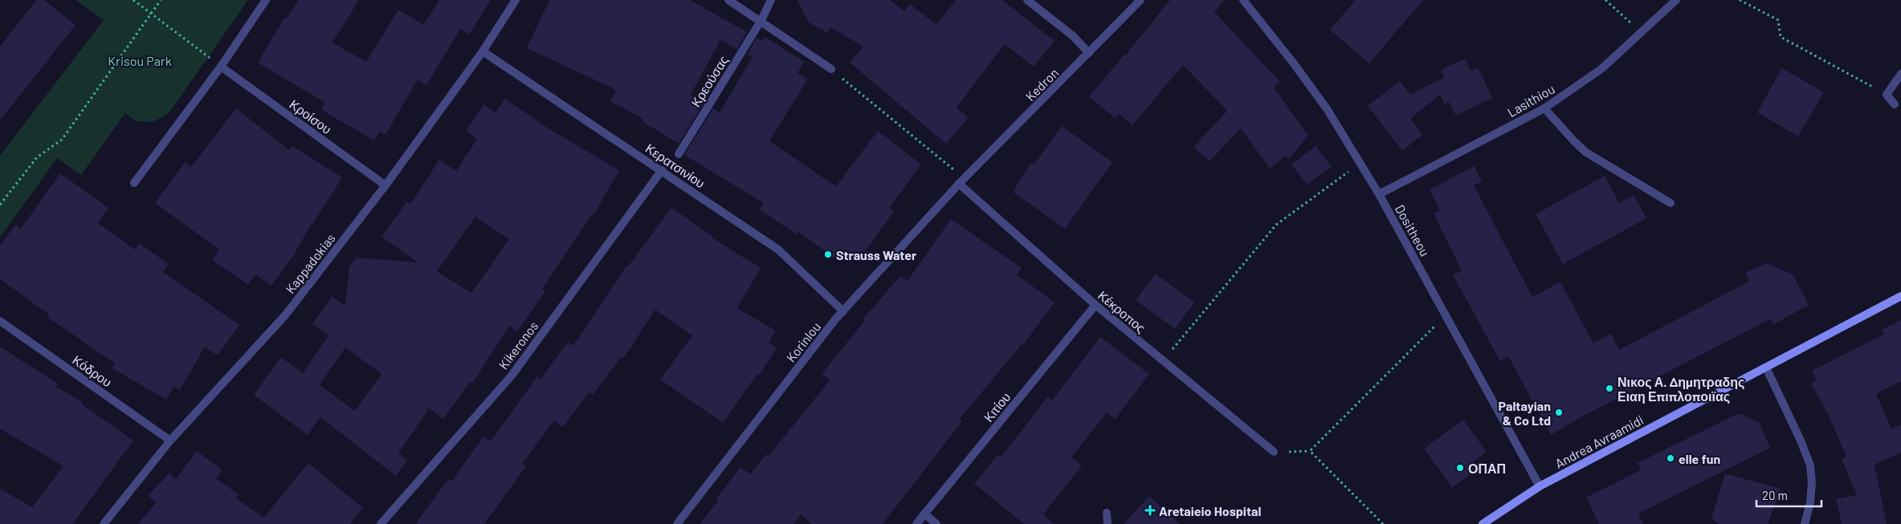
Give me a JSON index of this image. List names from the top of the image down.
{
  "streets": {
    "main road": ["Andrea Avraamidi"],
    "street": [
      "Κρεούσας",
      "Kedron",
      "Lasithiou",
      "Κροίσου",
      "Κερατσινίου",
      "Dositheou",
      "Kappadokias",
      "Κέκροπος",
      "Korinlou",
      "Kikeronos",
      "Κόδρου",
      "Κιτίου"
    ]
  },
  "crossings": [
    ["Kedron", "Κέκροπος"],
    ["Kedron", "Korinlou"],
    ["Lasithiou", "Dositheou"],
    ["Κροίσου", "Kappadokias"],
    ["Κερατσινίου", "Kappadokias"],
    ["Κερατσινίου", "Korinlou"],
    ["Κερατσινίου", "Kikeronos"],
    ["Dositheou", "Andrea Avraamidi"],
    ["Kappadokias", "Κόδρου"],
    ["Κέκροπος", "Korinlou"],
    ["Κέκροπος", "Κιτίου"]
  ],
  "parks": ["Krisou Park"],
  "places": {
    "other": [
      "Strauss Water",
      "Νικος Α. Δημητραδης Ειαη Επιπλοποιϊας",
      "Paltayian & Co Ltd",
      "elle fun",
      "ΟΠΑΠ"
    ],
    "health": ["Aretaieio Hospital"]
  },
  "scale_bar": "20 m"
}
